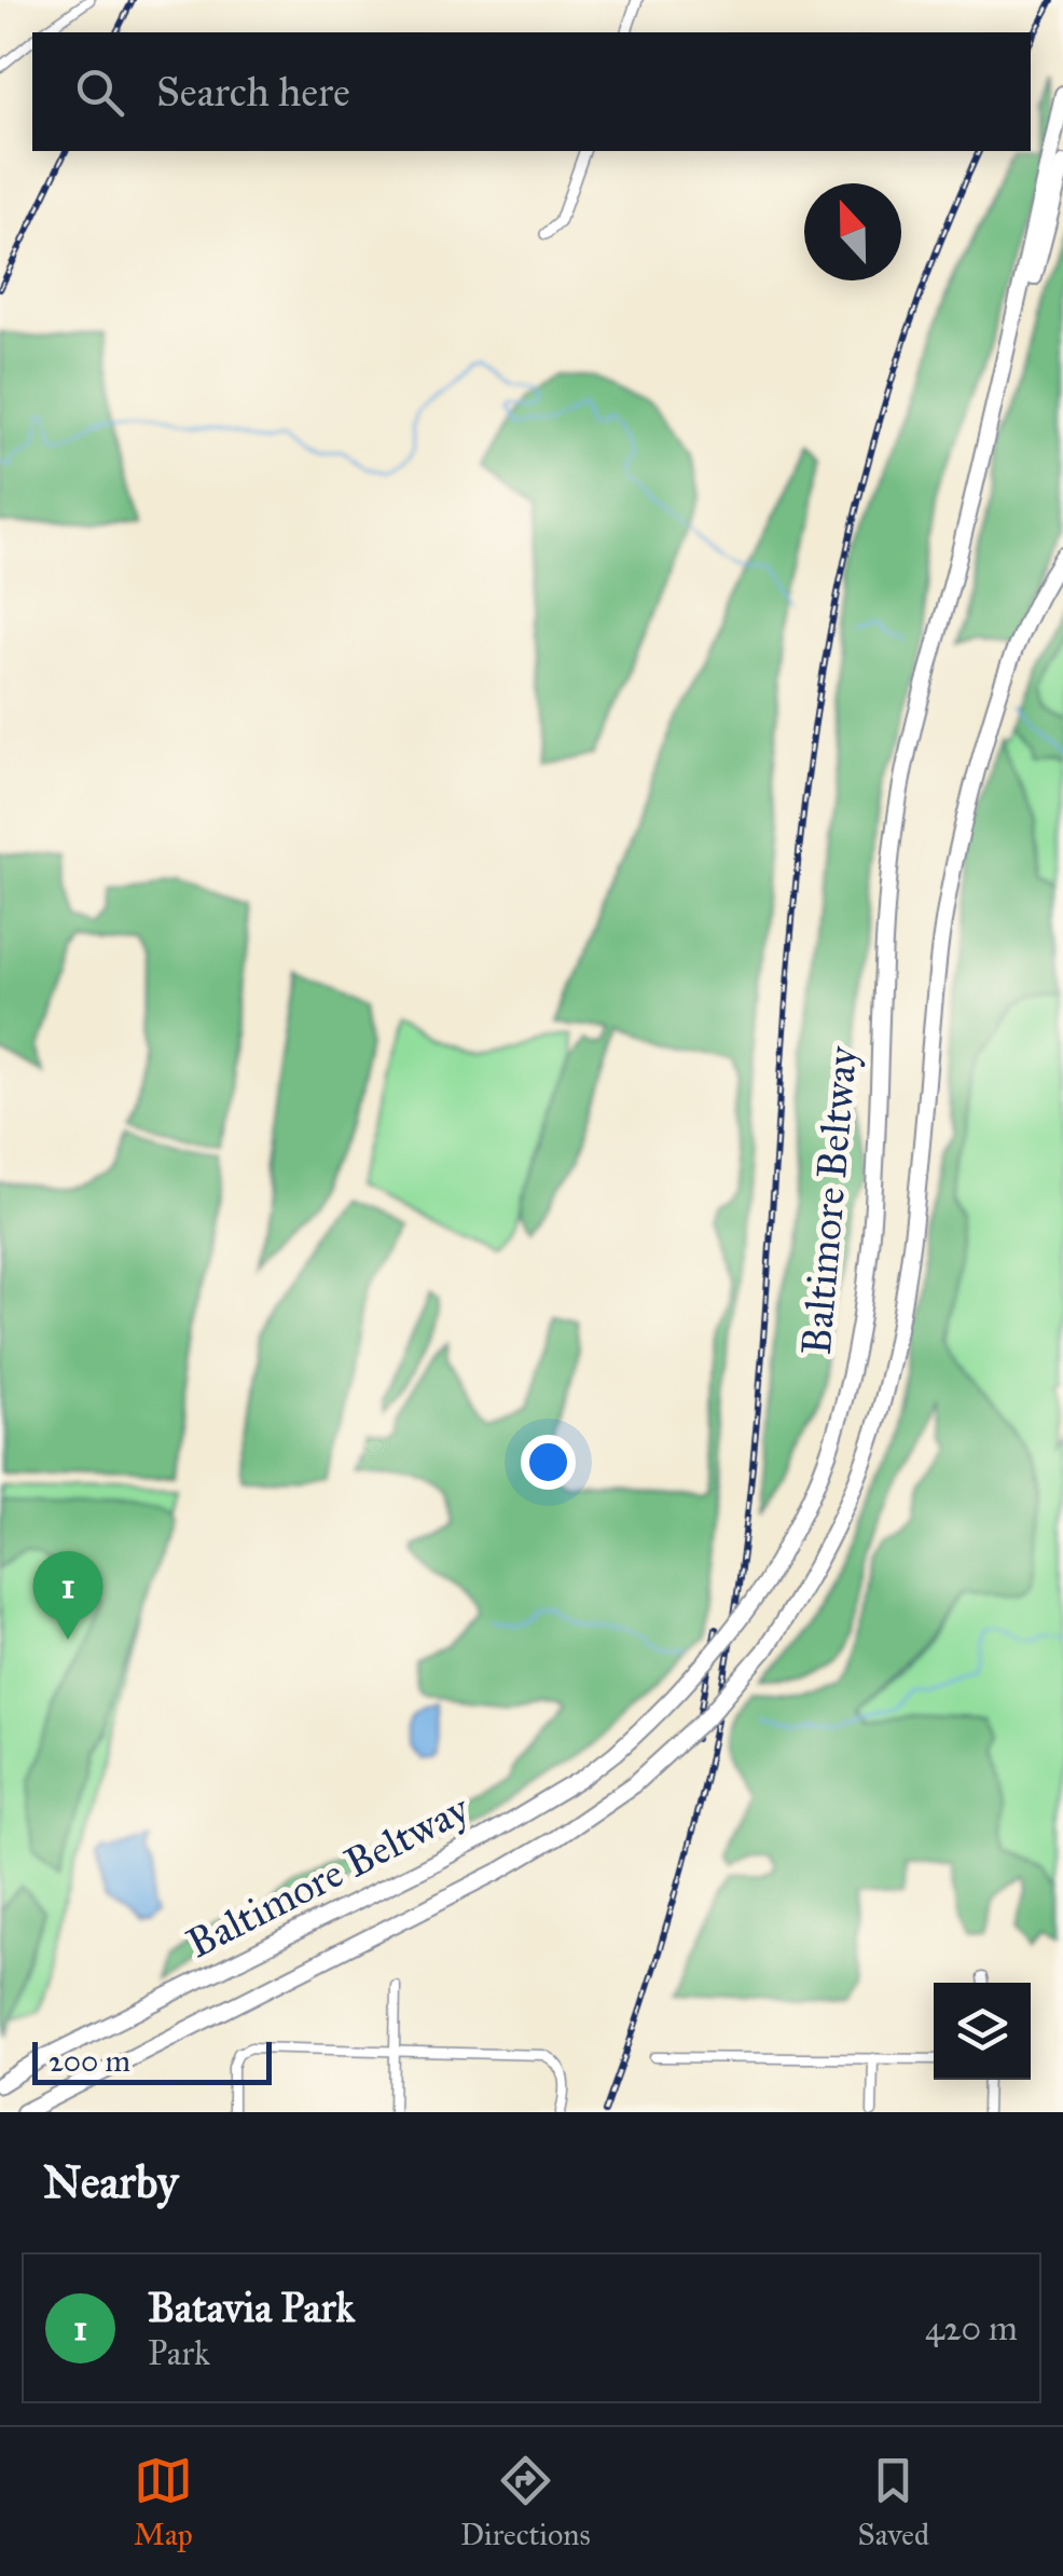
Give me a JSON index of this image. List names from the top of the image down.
{
  "streets": {
    "highway": ["Baltimore Beltway"]
  },
  "scale_bar": "200 m",
  "north": "top",
  "page": {
    "search": "Search here",
    "pins": "1",
    "scale": "200 m",
    "heading": "Nearby",
    "list": [
      {
        "mark": "1",
        "name": "Batavia Park",
        "note": "Park",
        "value": "420 m"
      }
    ],
    "nav": ["Map", "Directions", "Saved"]
  }
}
